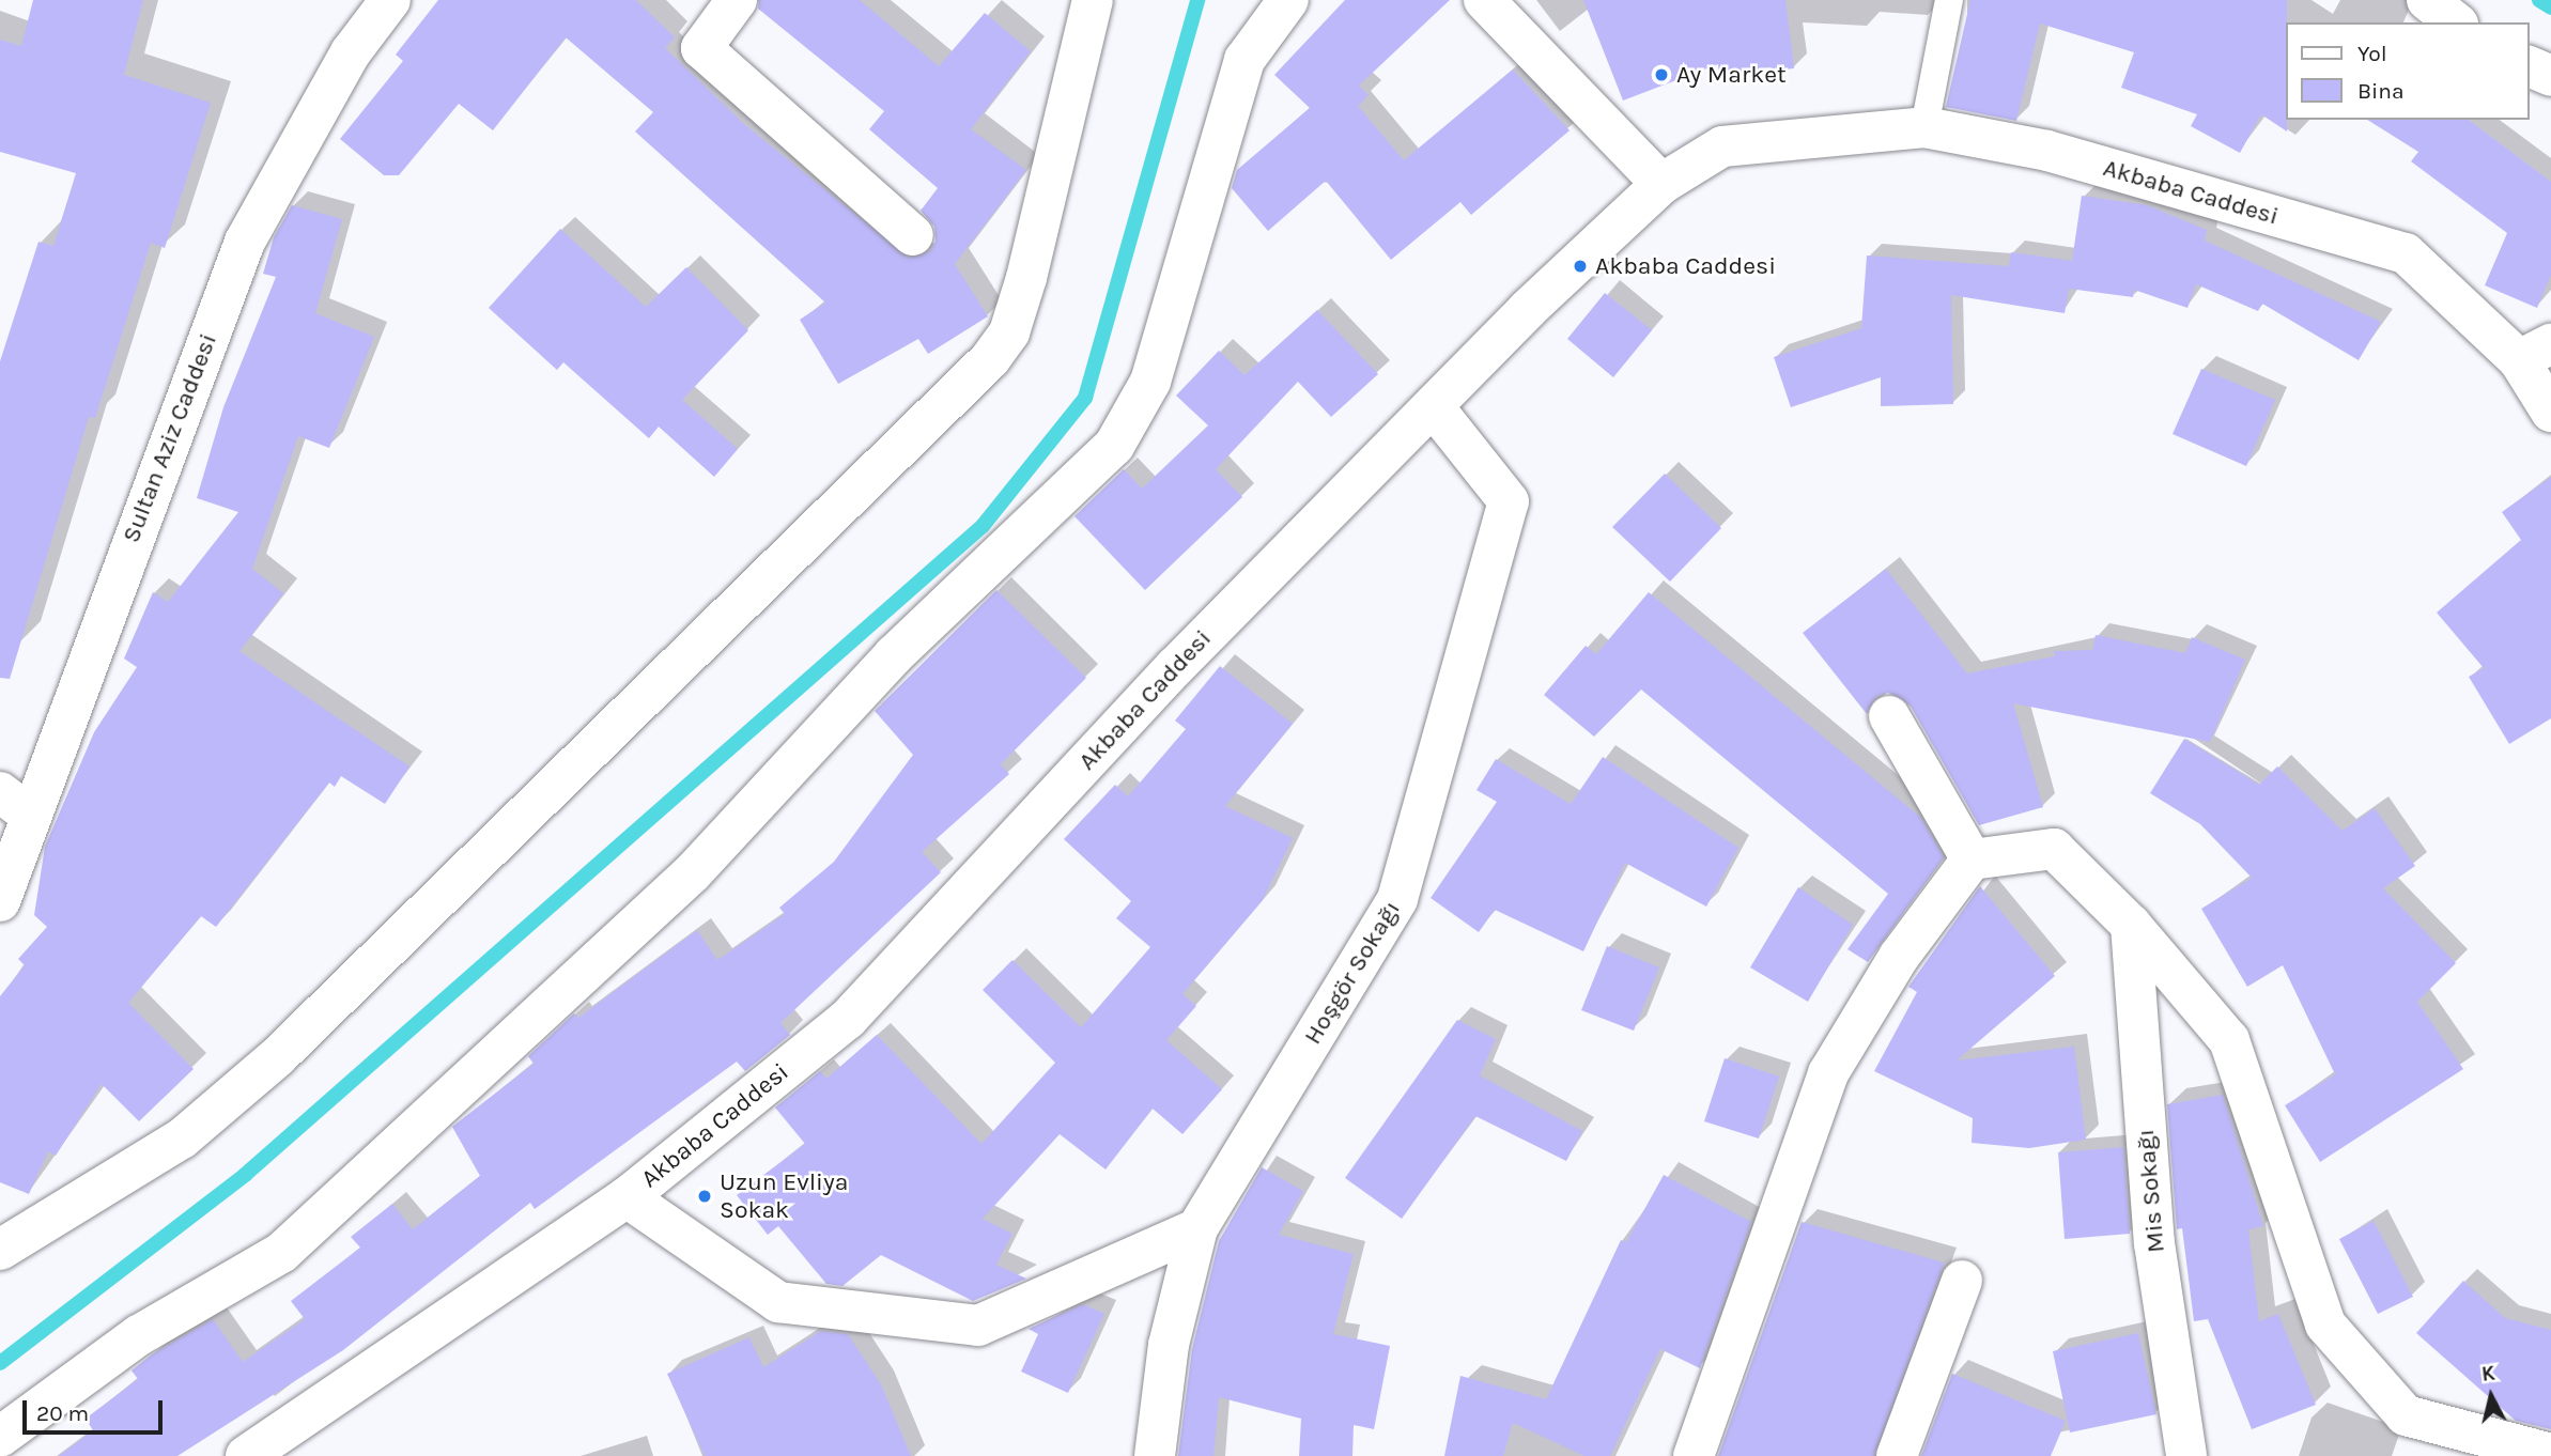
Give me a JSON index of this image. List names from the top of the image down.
{
  "streets": {
    "street": [
      "Akbaba Caddesi",
      "Sultan Aziz Caddesi",
      "Hoşgör Sokağı",
      "Mis Sokağı"
    ]
  },
  "crossings": [
    ["Akbaba Caddesi", "Hoşgör Sokağı"]
  ],
  "places": ["Ay Market", "Akbaba Caddesi", "Uzun Evliya Sokak"],
  "legend": ["Yol", "Bina"],
  "scale_bar": "20 m",
  "north": "top"
}
